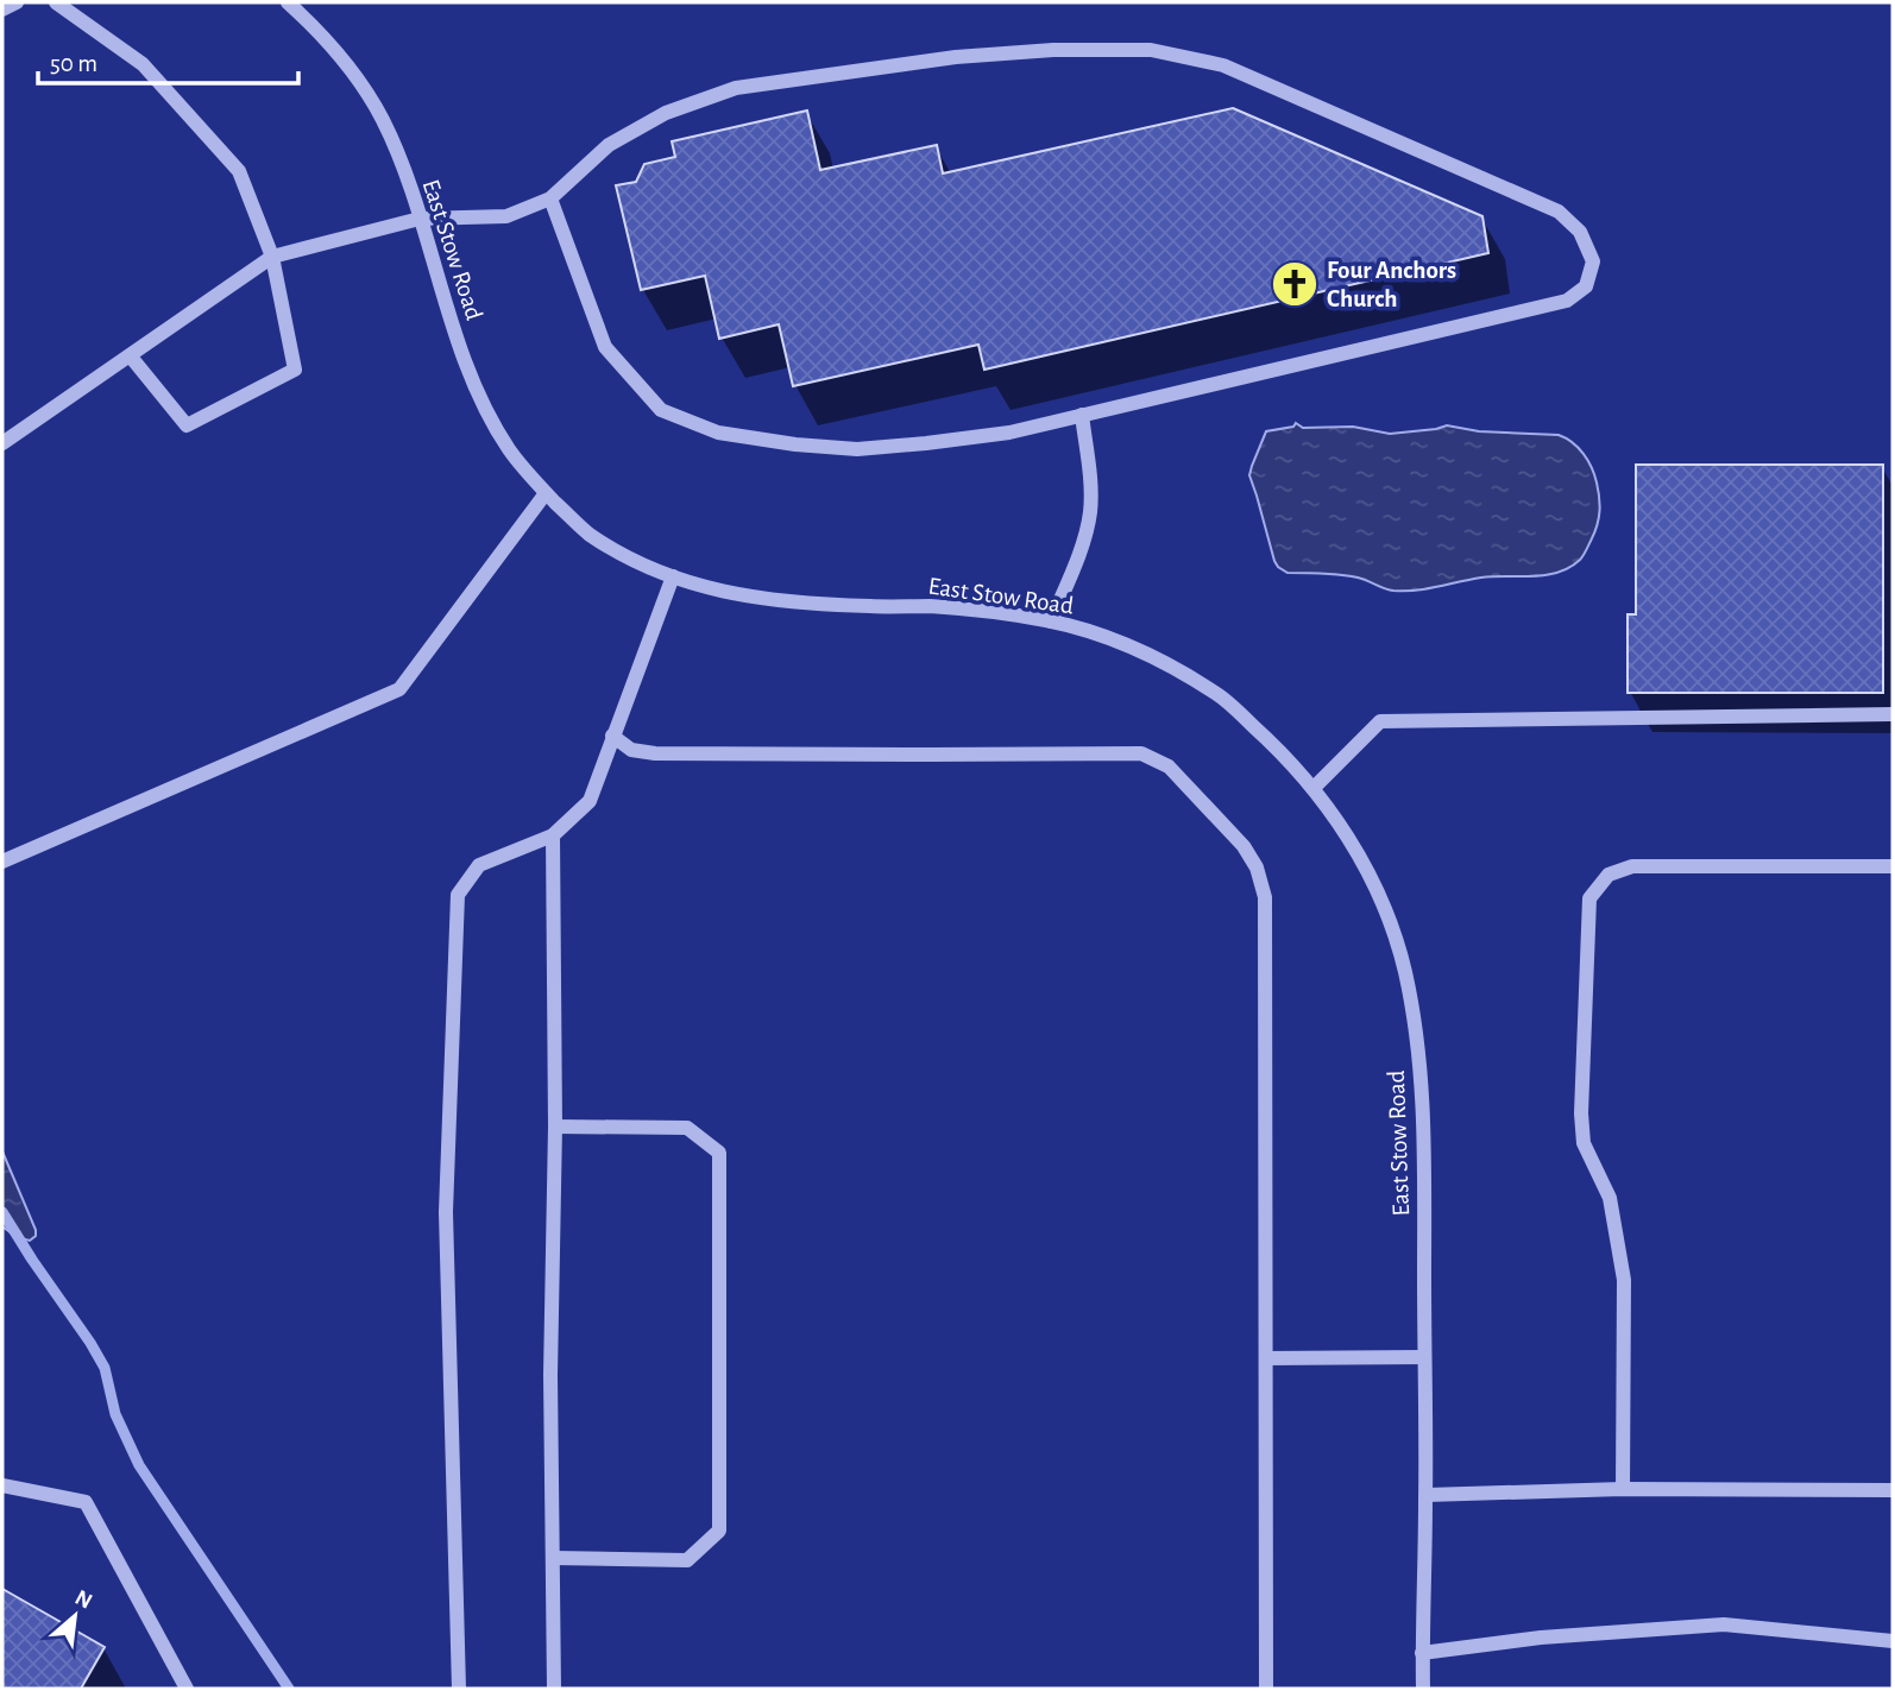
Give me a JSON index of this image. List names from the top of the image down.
{
  "streets": {
    "street": ["East Stow Road"]
  },
  "places": {
    "church": ["Four Anchors Church"]
  },
  "scale_bar": "50 m",
  "north": "top right"
}
